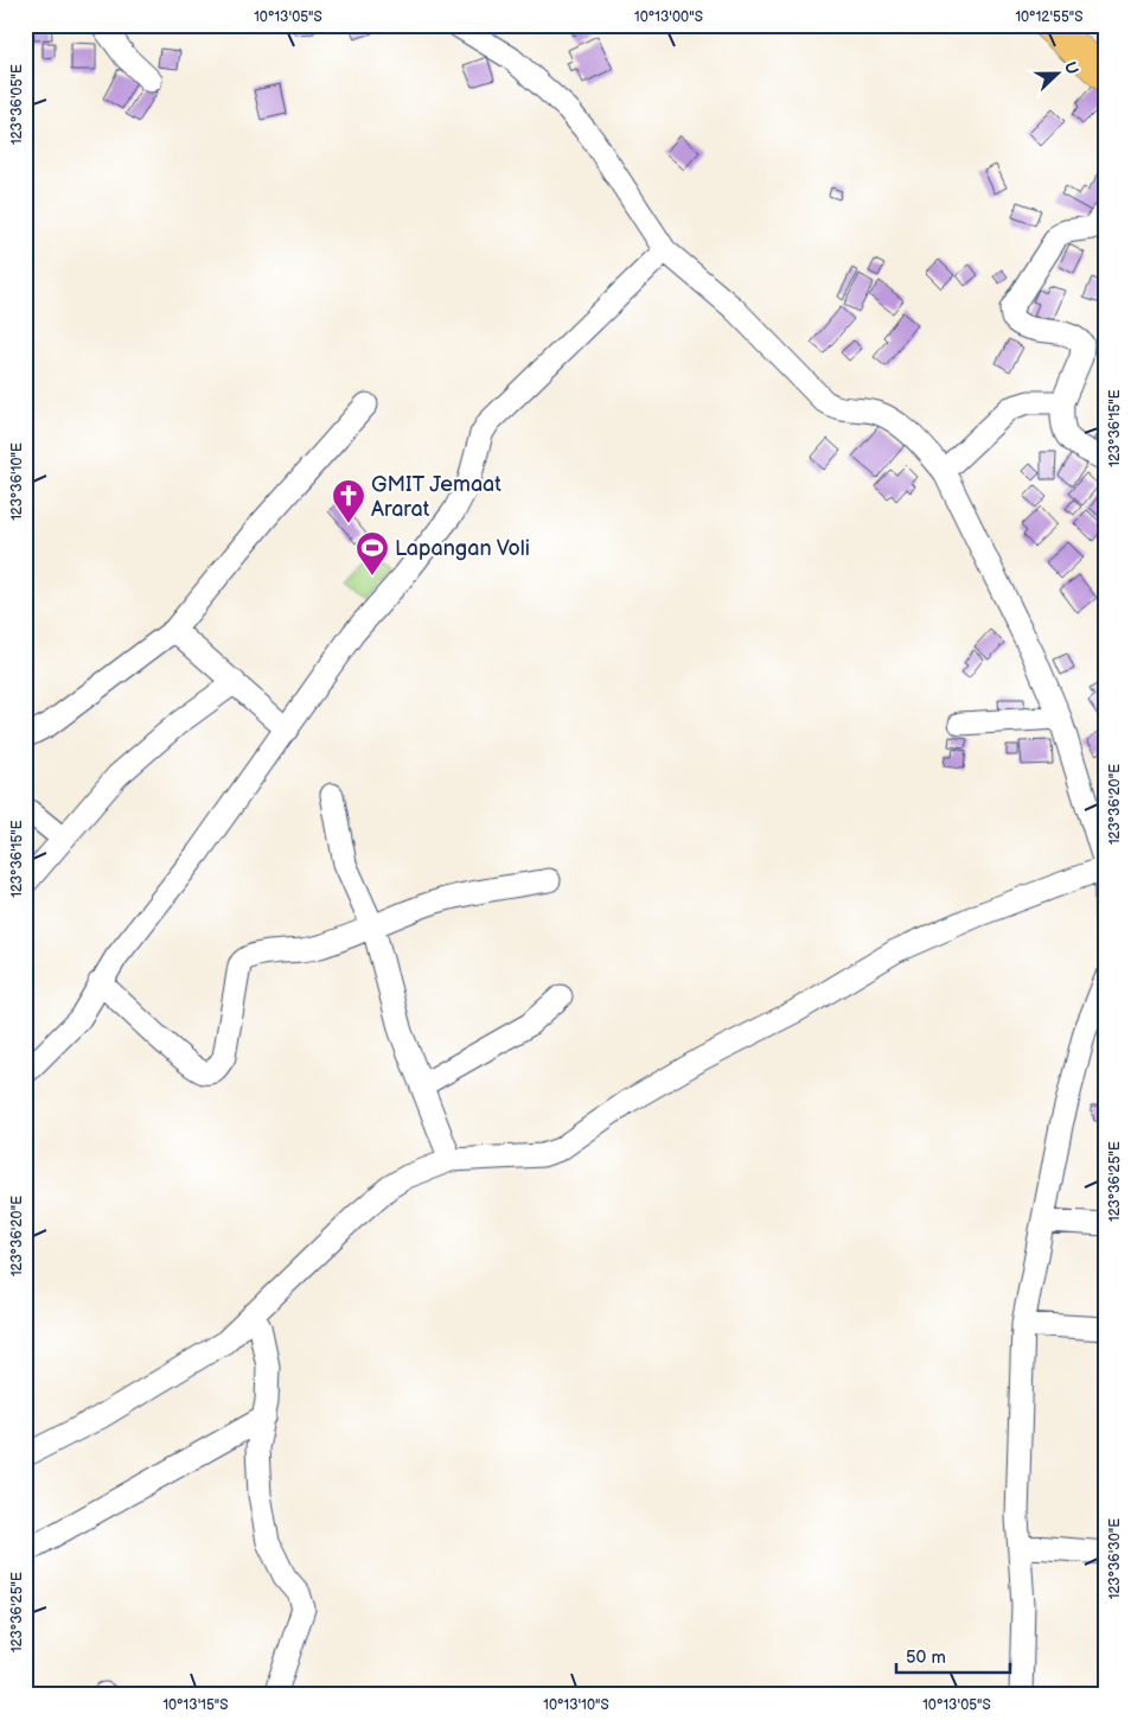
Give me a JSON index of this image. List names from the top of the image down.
{
  "places": {
    "church": ["GMIT Jemaat Ararat"],
    "sports": ["Lapangan Voli"]
  },
  "scale_bar": "50 m",
  "north": "right",
  "coordinates": [
    "10°13'05\"S",
    "10°13'00\"S",
    "10°12'55\"S",
    "123°36'05\"E",
    "123°36'15\"E",
    "123°36'10\"E",
    "123°36'20\"E",
    "123°36'25\"E",
    "123°36'30\"E",
    "10°13'15\"S",
    "10°13'10\"S"
  ]
}
